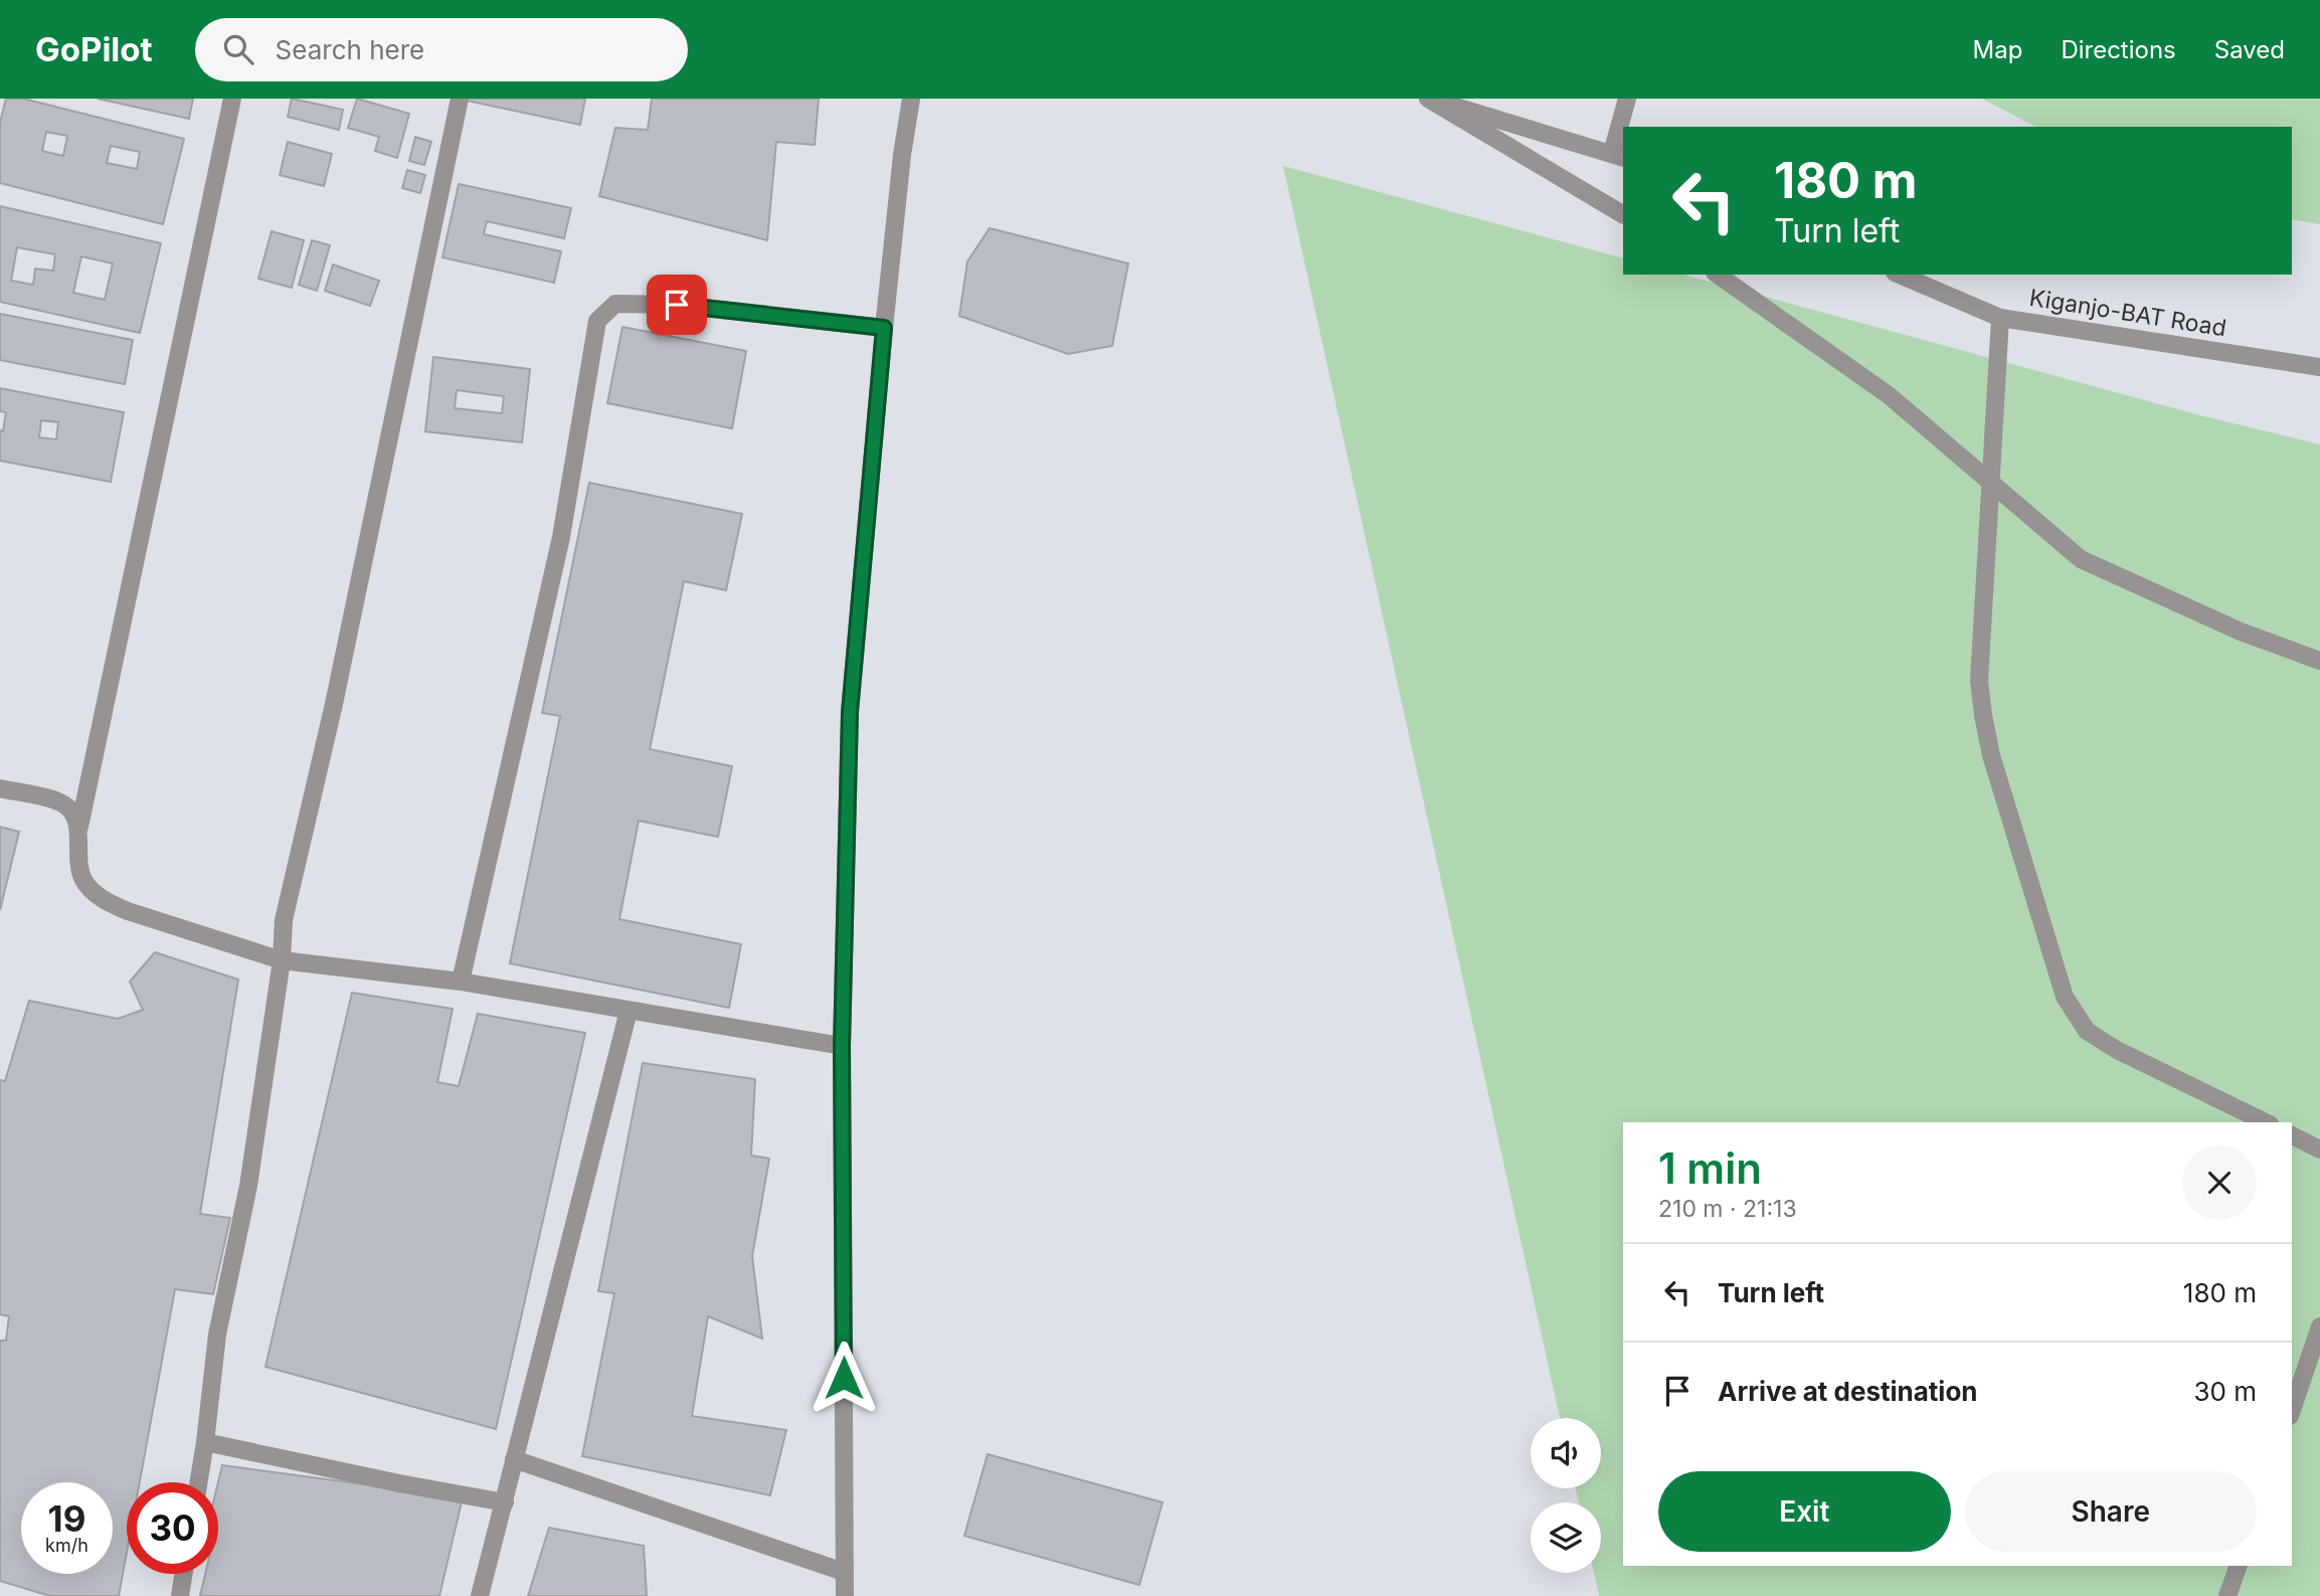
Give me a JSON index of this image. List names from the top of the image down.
{
  "streets": {
    "street": ["Kiganjo-BAT Road"]
  },
  "page": {
    "header": "GoPilot",
    "search": "Search here",
    "nav": ["Map", "Directions", "Saved"],
    "turn": ["180 m", "Turn left"],
    "heading": ["1 min", "210 m · 21:13"],
    "list": [
      {
        "name": "Turn left",
        "value": "180 m"
      },
      {
        "name": "Arrive at destination",
        "value": "30 m"
      }
    ],
    "buttons": ["Exit", "Share"],
    "speed": "19 km/h",
    "limit": "30"
  }
}
